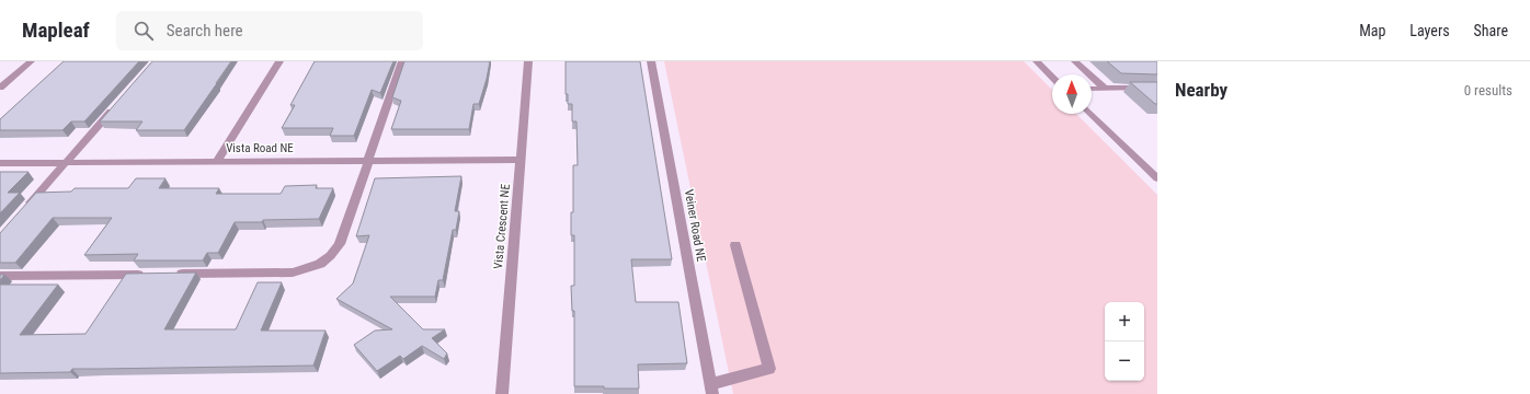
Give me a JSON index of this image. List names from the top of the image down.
{
  "streets": {
    "street": ["Vista Road NE", "Veiner Road NE", "Vista Crescent NE"]
  },
  "crossings": [
    ["Vista Road NE", "Vista Crescent NE"]
  ],
  "north": "top",
  "page": {
    "header": "Mapleaf",
    "search": "Search here",
    "nav": ["Map", "Layers", "Share"],
    "heading": ["Nearby", "0 results"],
    "map_buttons": ["+", "−"]
  }
}
